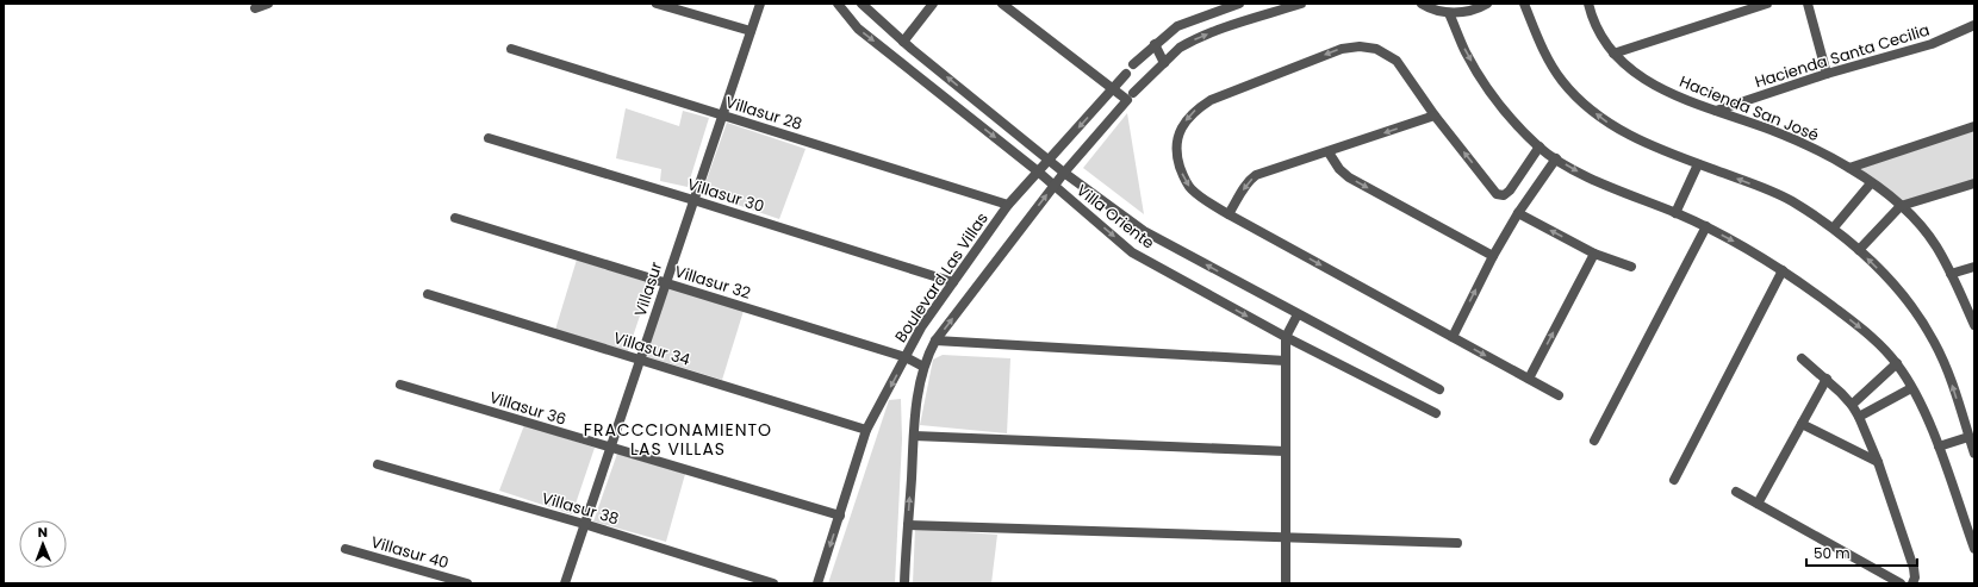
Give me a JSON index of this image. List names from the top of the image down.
{
  "streets": {
    "street": [
      "Hacienda Santa Cecilia",
      "Hacienda San José",
      "Villasur 28",
      "Villasur 30",
      "Villa Oriente",
      "Boulevard Las Villas",
      "Villasur 32",
      "Villasur",
      "Villasur 34",
      "Villasur 36",
      "Villasur 38",
      "Villasur 40"
    ]
  },
  "crossings": [
    ["Hacienda Santa Cecilia", "Hacienda San José"],
    ["Villasur 28", "Boulevard Las Villas"],
    ["Villasur 28", "Villasur"],
    ["Villasur 30", "Boulevard Las Villas"],
    ["Villasur 30", "Villasur"],
    ["Villa Oriente", "Boulevard Las Villas"],
    ["Boulevard Las Villas", "Villasur 32"],
    ["Boulevard Las Villas", "Villasur 34"],
    ["Boulevard Las Villas", "Villasur 36"],
    ["Villasur 32", "Villasur"],
    ["Villasur", "Villasur 34"],
    ["Villasur", "Villasur 36"],
    ["Villasur", "Villasur 38"]
  ],
  "districts": ["FRACCCIONAMIENTO LAS VILLAS"],
  "scale_bar": "50 m",
  "north": "top"
}
